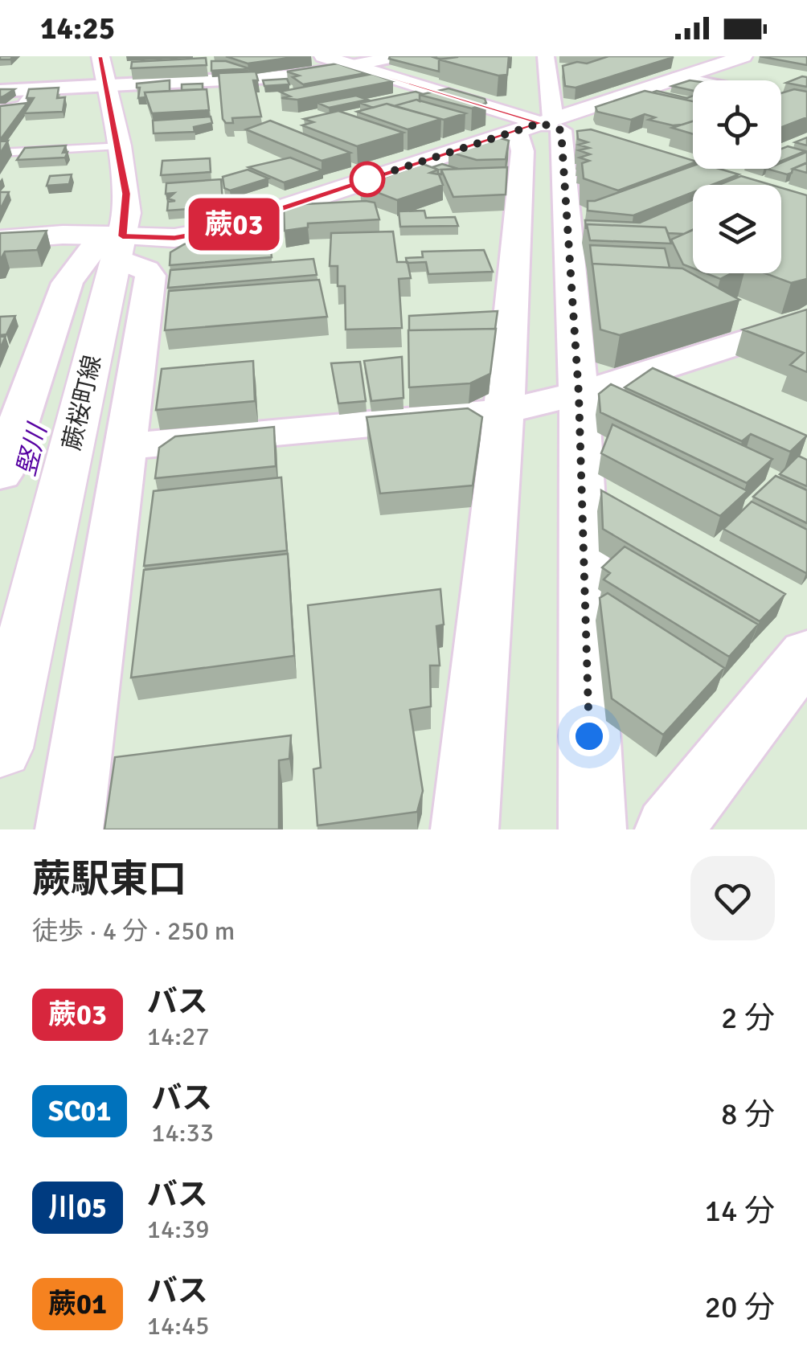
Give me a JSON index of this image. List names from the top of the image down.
{
  "streets": {
    "street": ["蕨桜町線"]
  },
  "water": ["竪川"],
  "lines": ["bus line 蕨03"],
  "page": {
    "status": "14:25",
    "on_map": "蕨03",
    "heading": ["蕨駅東口", "徒歩 · 4 分 · 250 m"],
    "list": [
      {
        "mark": "蕨03",
        "name": "バス",
        "note": "14:27",
        "value": "2 分"
      },
      {
        "mark": "SC01",
        "name": "バス",
        "note": "14:33",
        "value": "8 分"
      },
      {
        "mark": "川05",
        "name": "バス",
        "note": "14:39",
        "value": "14 分"
      },
      {
        "mark": "蕨01",
        "name": "バス",
        "note": "14:45",
        "value": "20 分"
      }
    ]
  }
}
